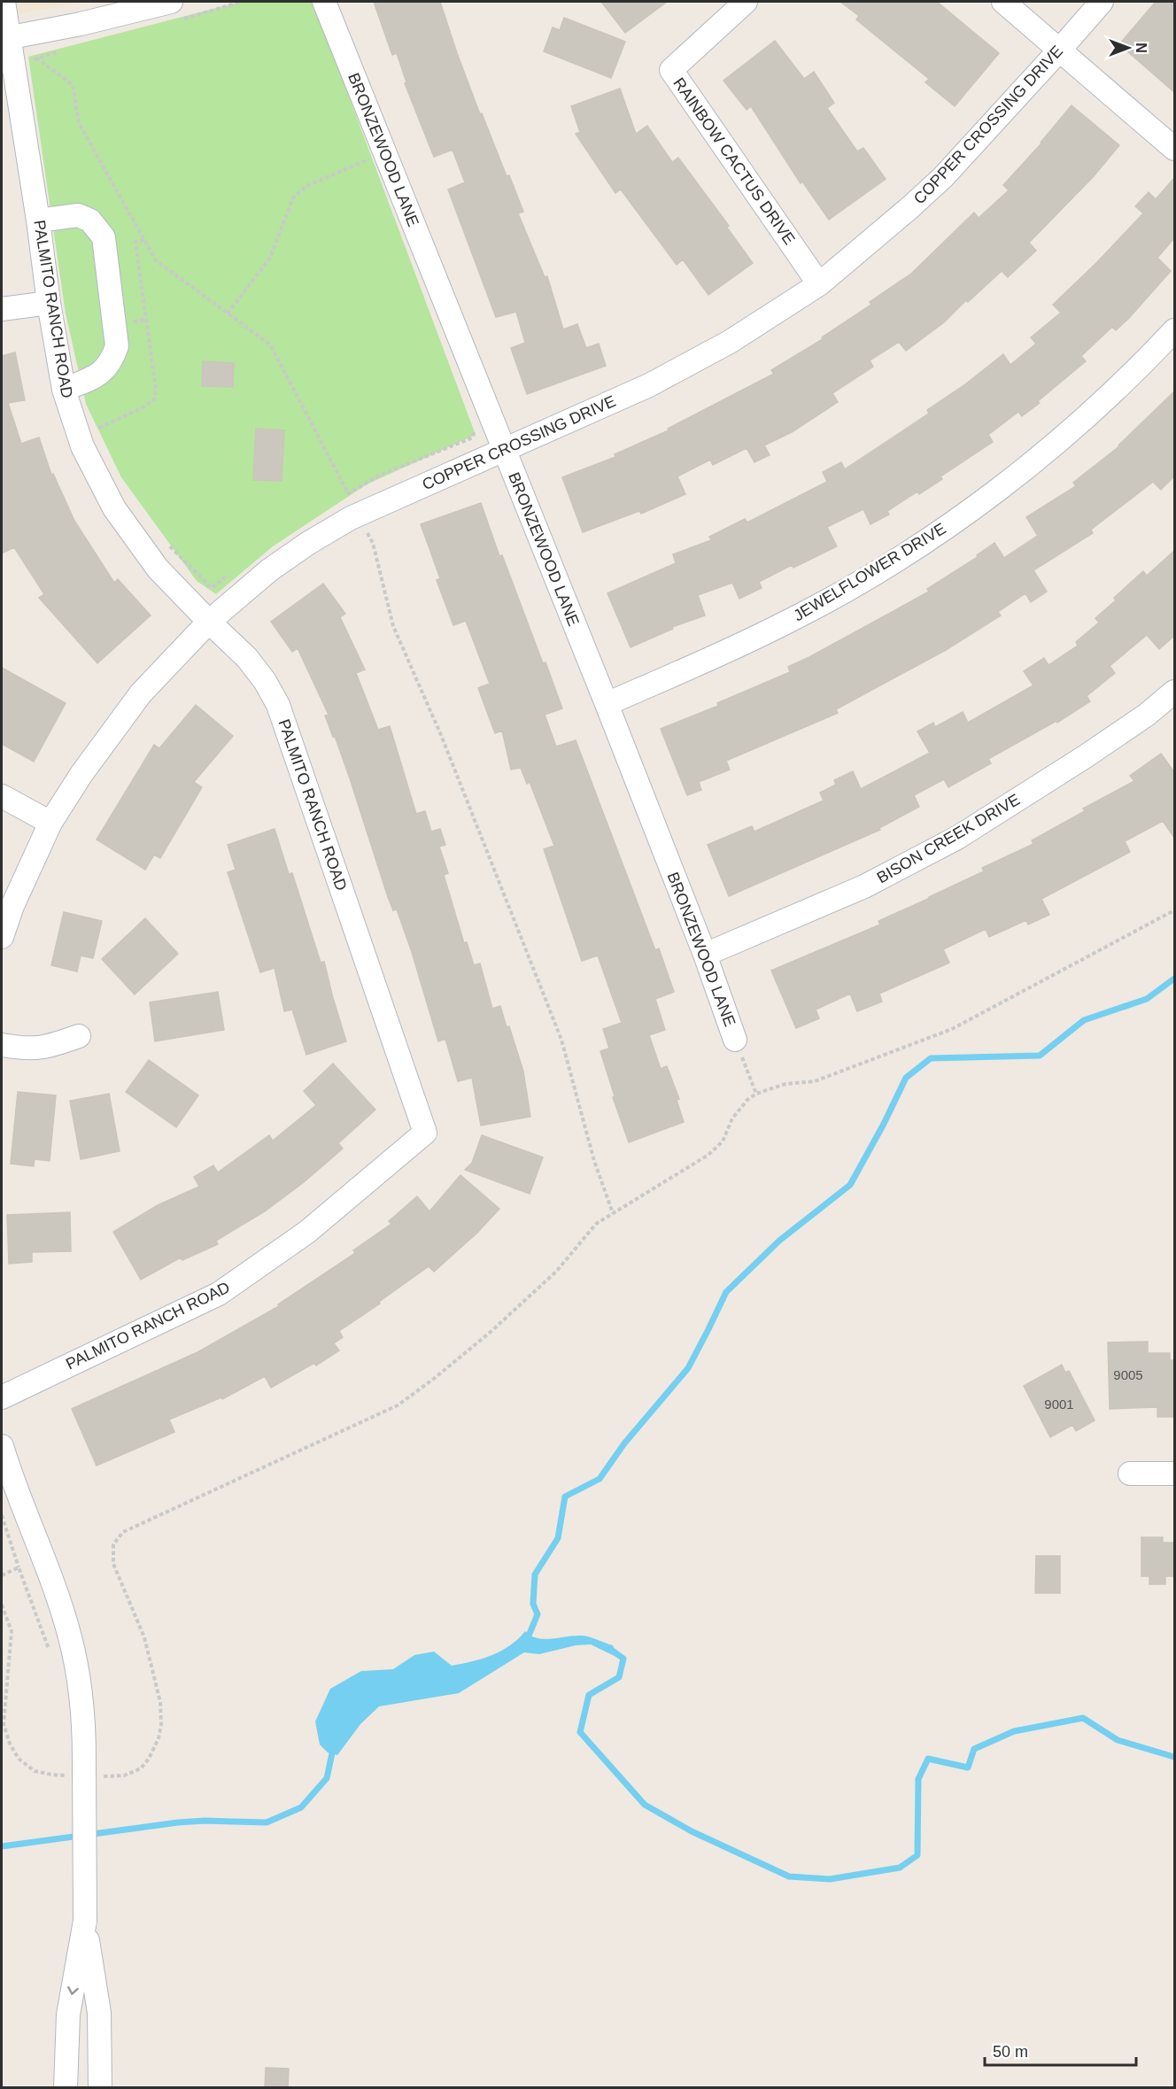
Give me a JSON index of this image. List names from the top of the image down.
{
  "streets": {
    "street": [
      "COPPER CROSSING DRIVE",
      "BRONZEWOOD LANE",
      "RAINBOW CACTUS DRIVE",
      "PALMITO RANCH ROAD",
      "JEWELFLOWER DRIVE",
      "BISON CREEK DRIVE"
    ]
  },
  "crossings": [
    ["COPPER CROSSING DRIVE", "BRONZEWOOD LANE"],
    ["COPPER CROSSING DRIVE", "RAINBOW CACTUS DRIVE"],
    ["COPPER CROSSING DRIVE", "PALMITO RANCH ROAD"],
    ["BRONZEWOOD LANE", "JEWELFLOWER DRIVE"],
    ["BRONZEWOOD LANE", "BISON CREEK DRIVE"]
  ],
  "house_numbers": ["9005", "9001"],
  "scale_bar": "50 m",
  "north": "right"
}
